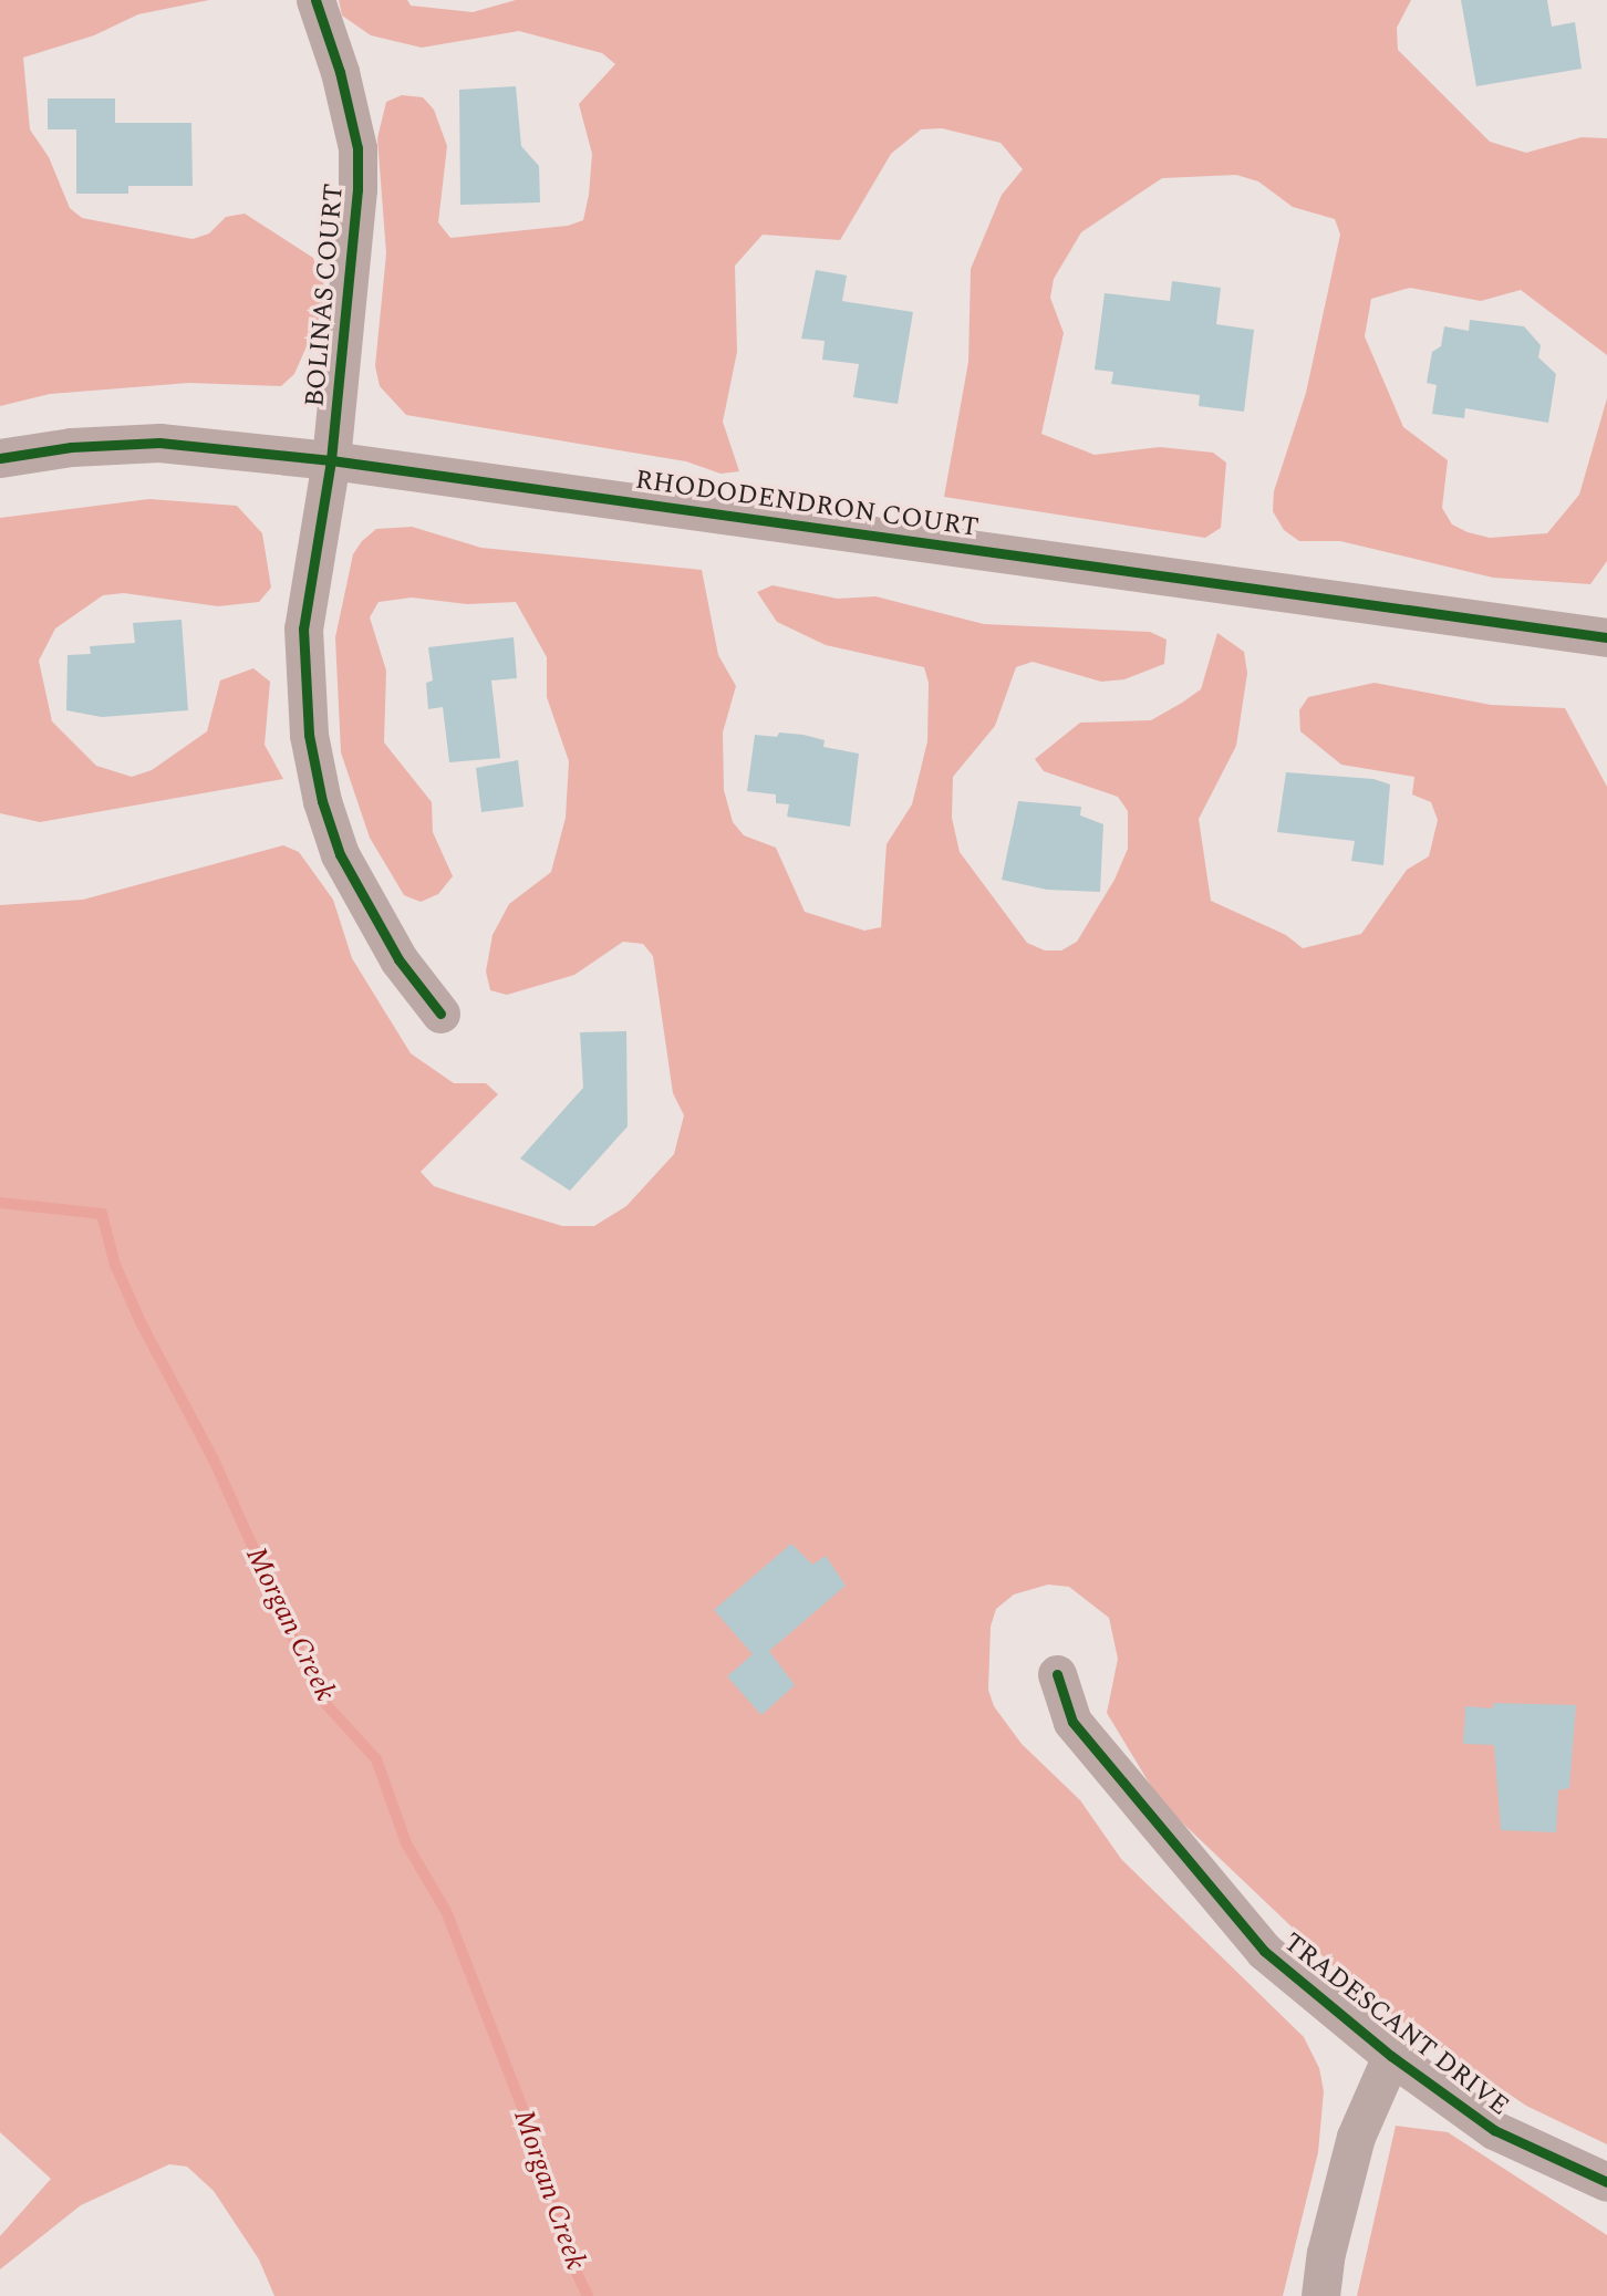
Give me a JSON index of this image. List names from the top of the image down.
{
  "streets": {
    "street": ["BOLINAS COURT", "RHODODENDRON COURT", "TRADESCANT DRIVE"]
  },
  "crossings": [
    ["BOLINAS COURT", "RHODODENDRON COURT"]
  ],
  "water": ["Morgan Creek"]
}
